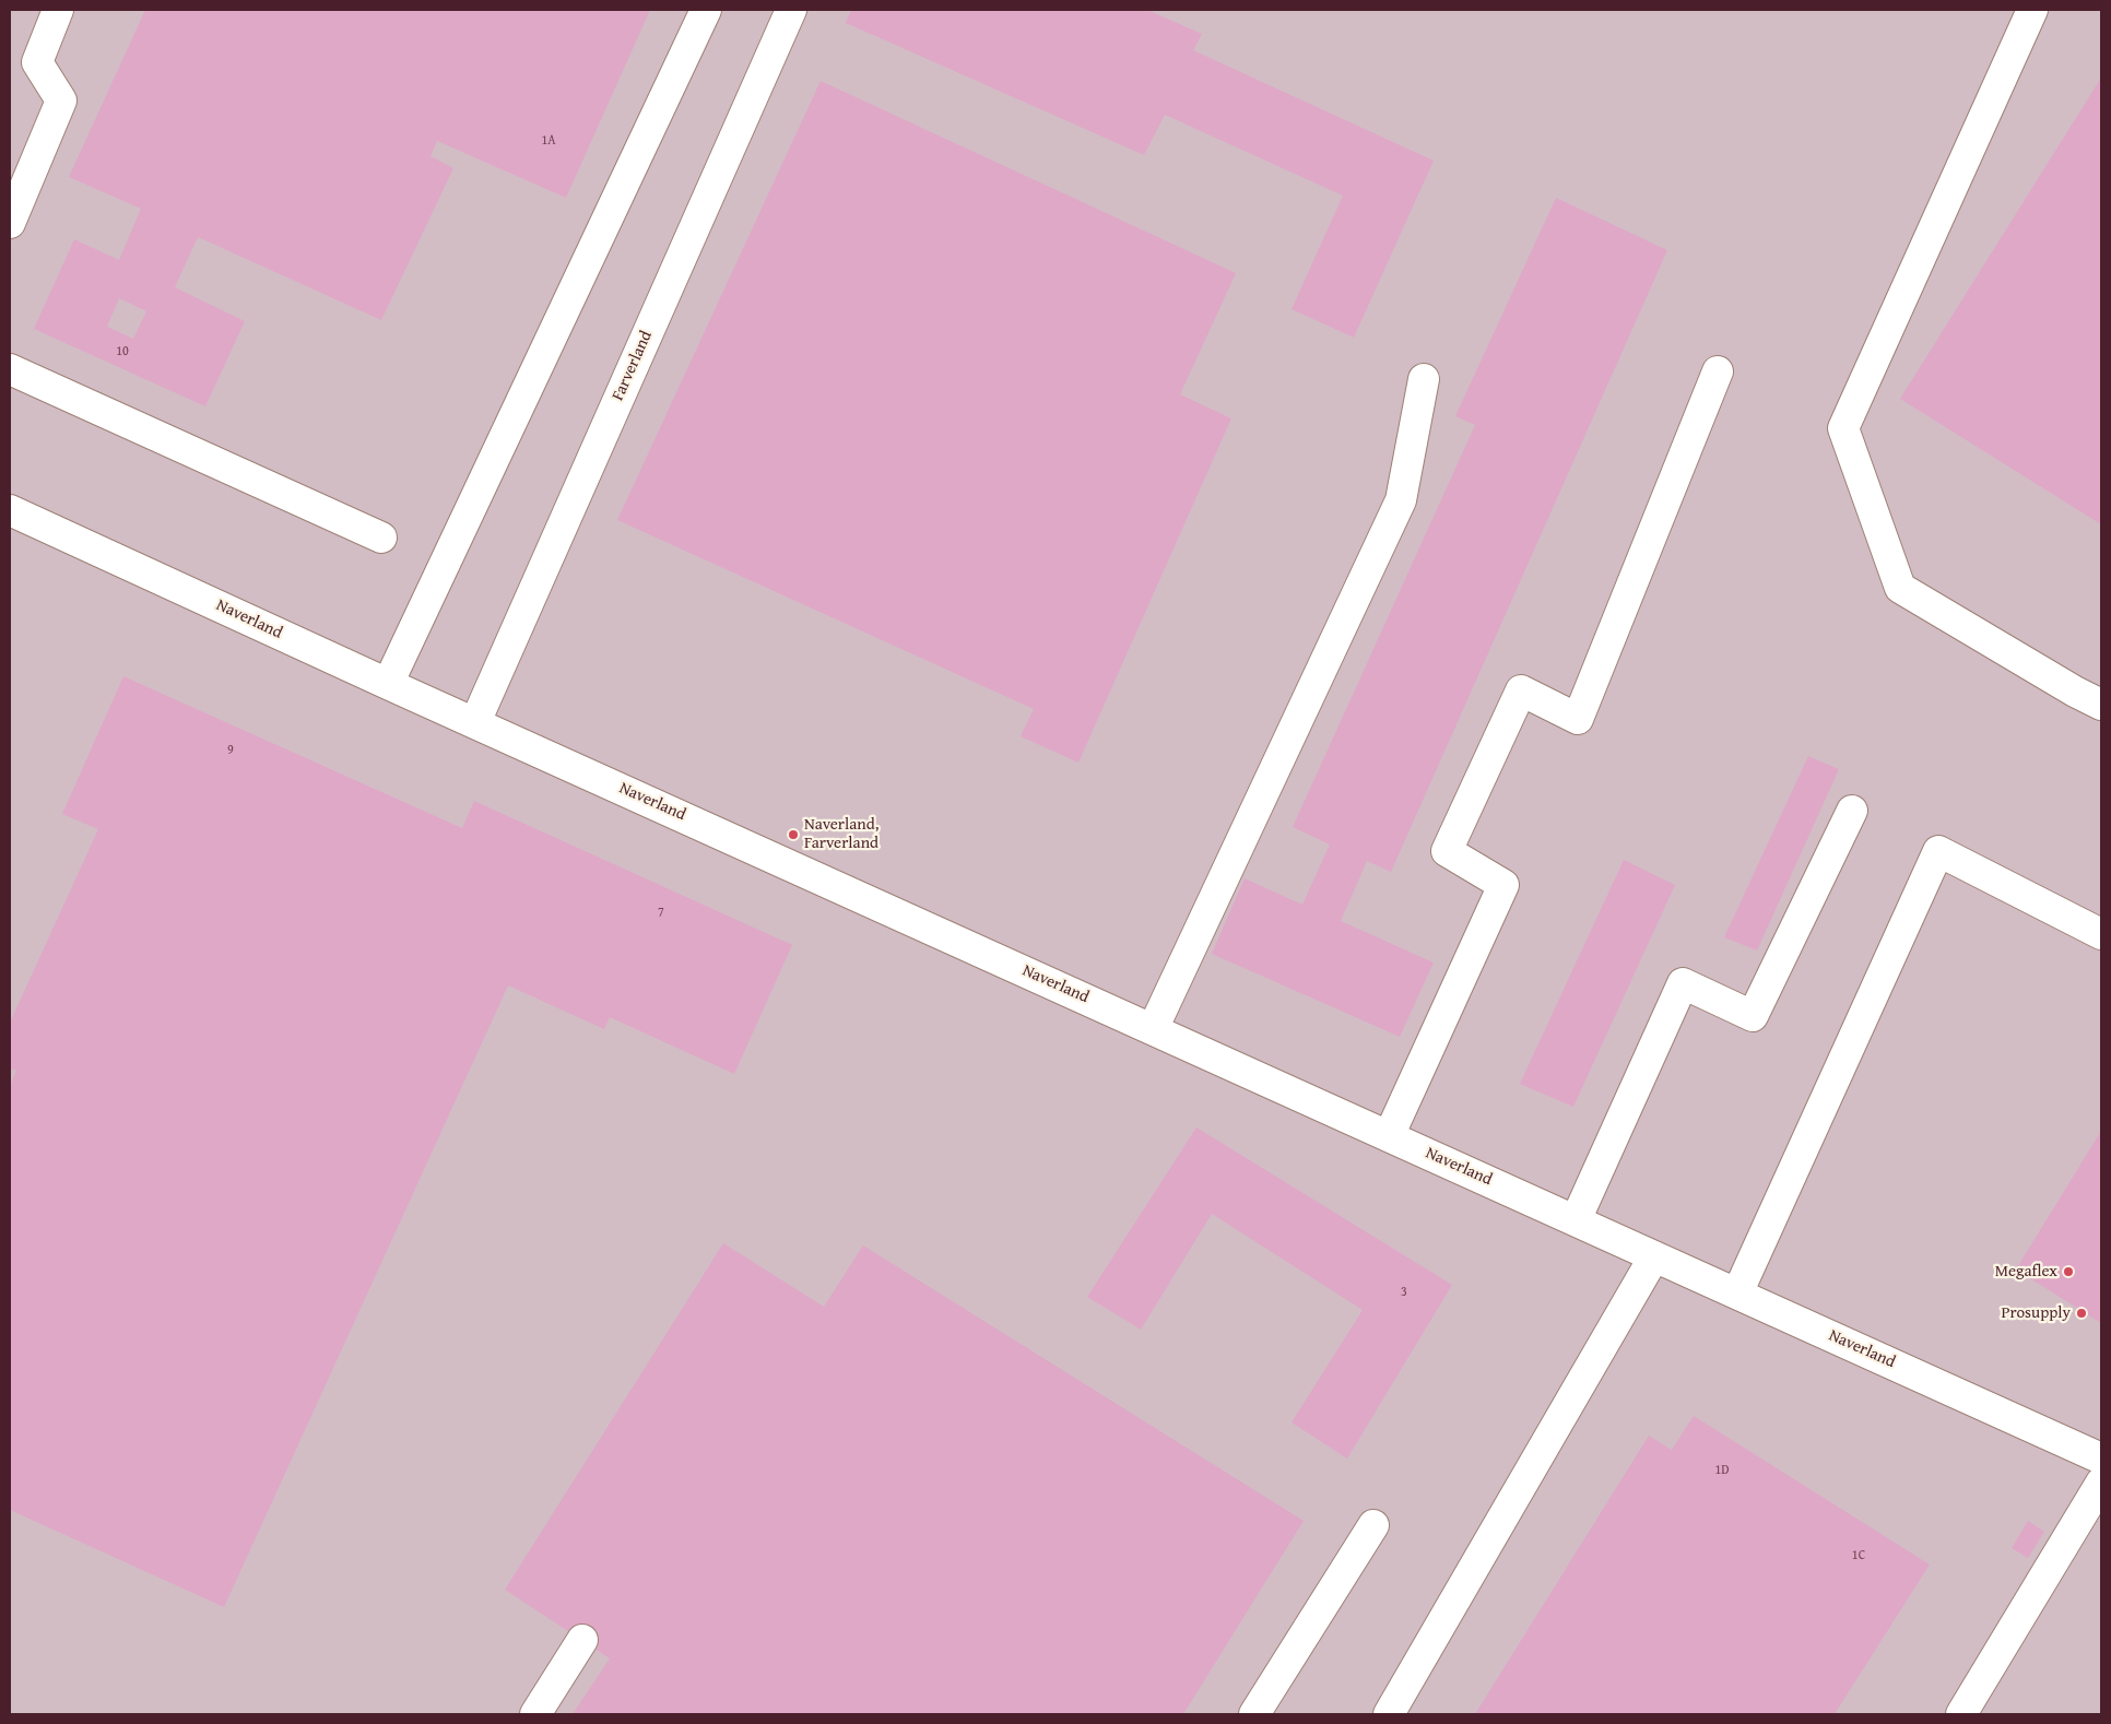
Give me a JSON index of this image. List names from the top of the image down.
{
  "streets": {
    "street": ["Farverland", "Naverland"]
  },
  "crossings": [
    ["Farverland", "Naverland"]
  ],
  "places": ["Naverland, Farverland", "Megaflex", "Prosupply"],
  "house_numbers": [
    "1A",
    "10",
    "9",
    "7",
    "3",
    "1D",
    "1C"
  ]
}
